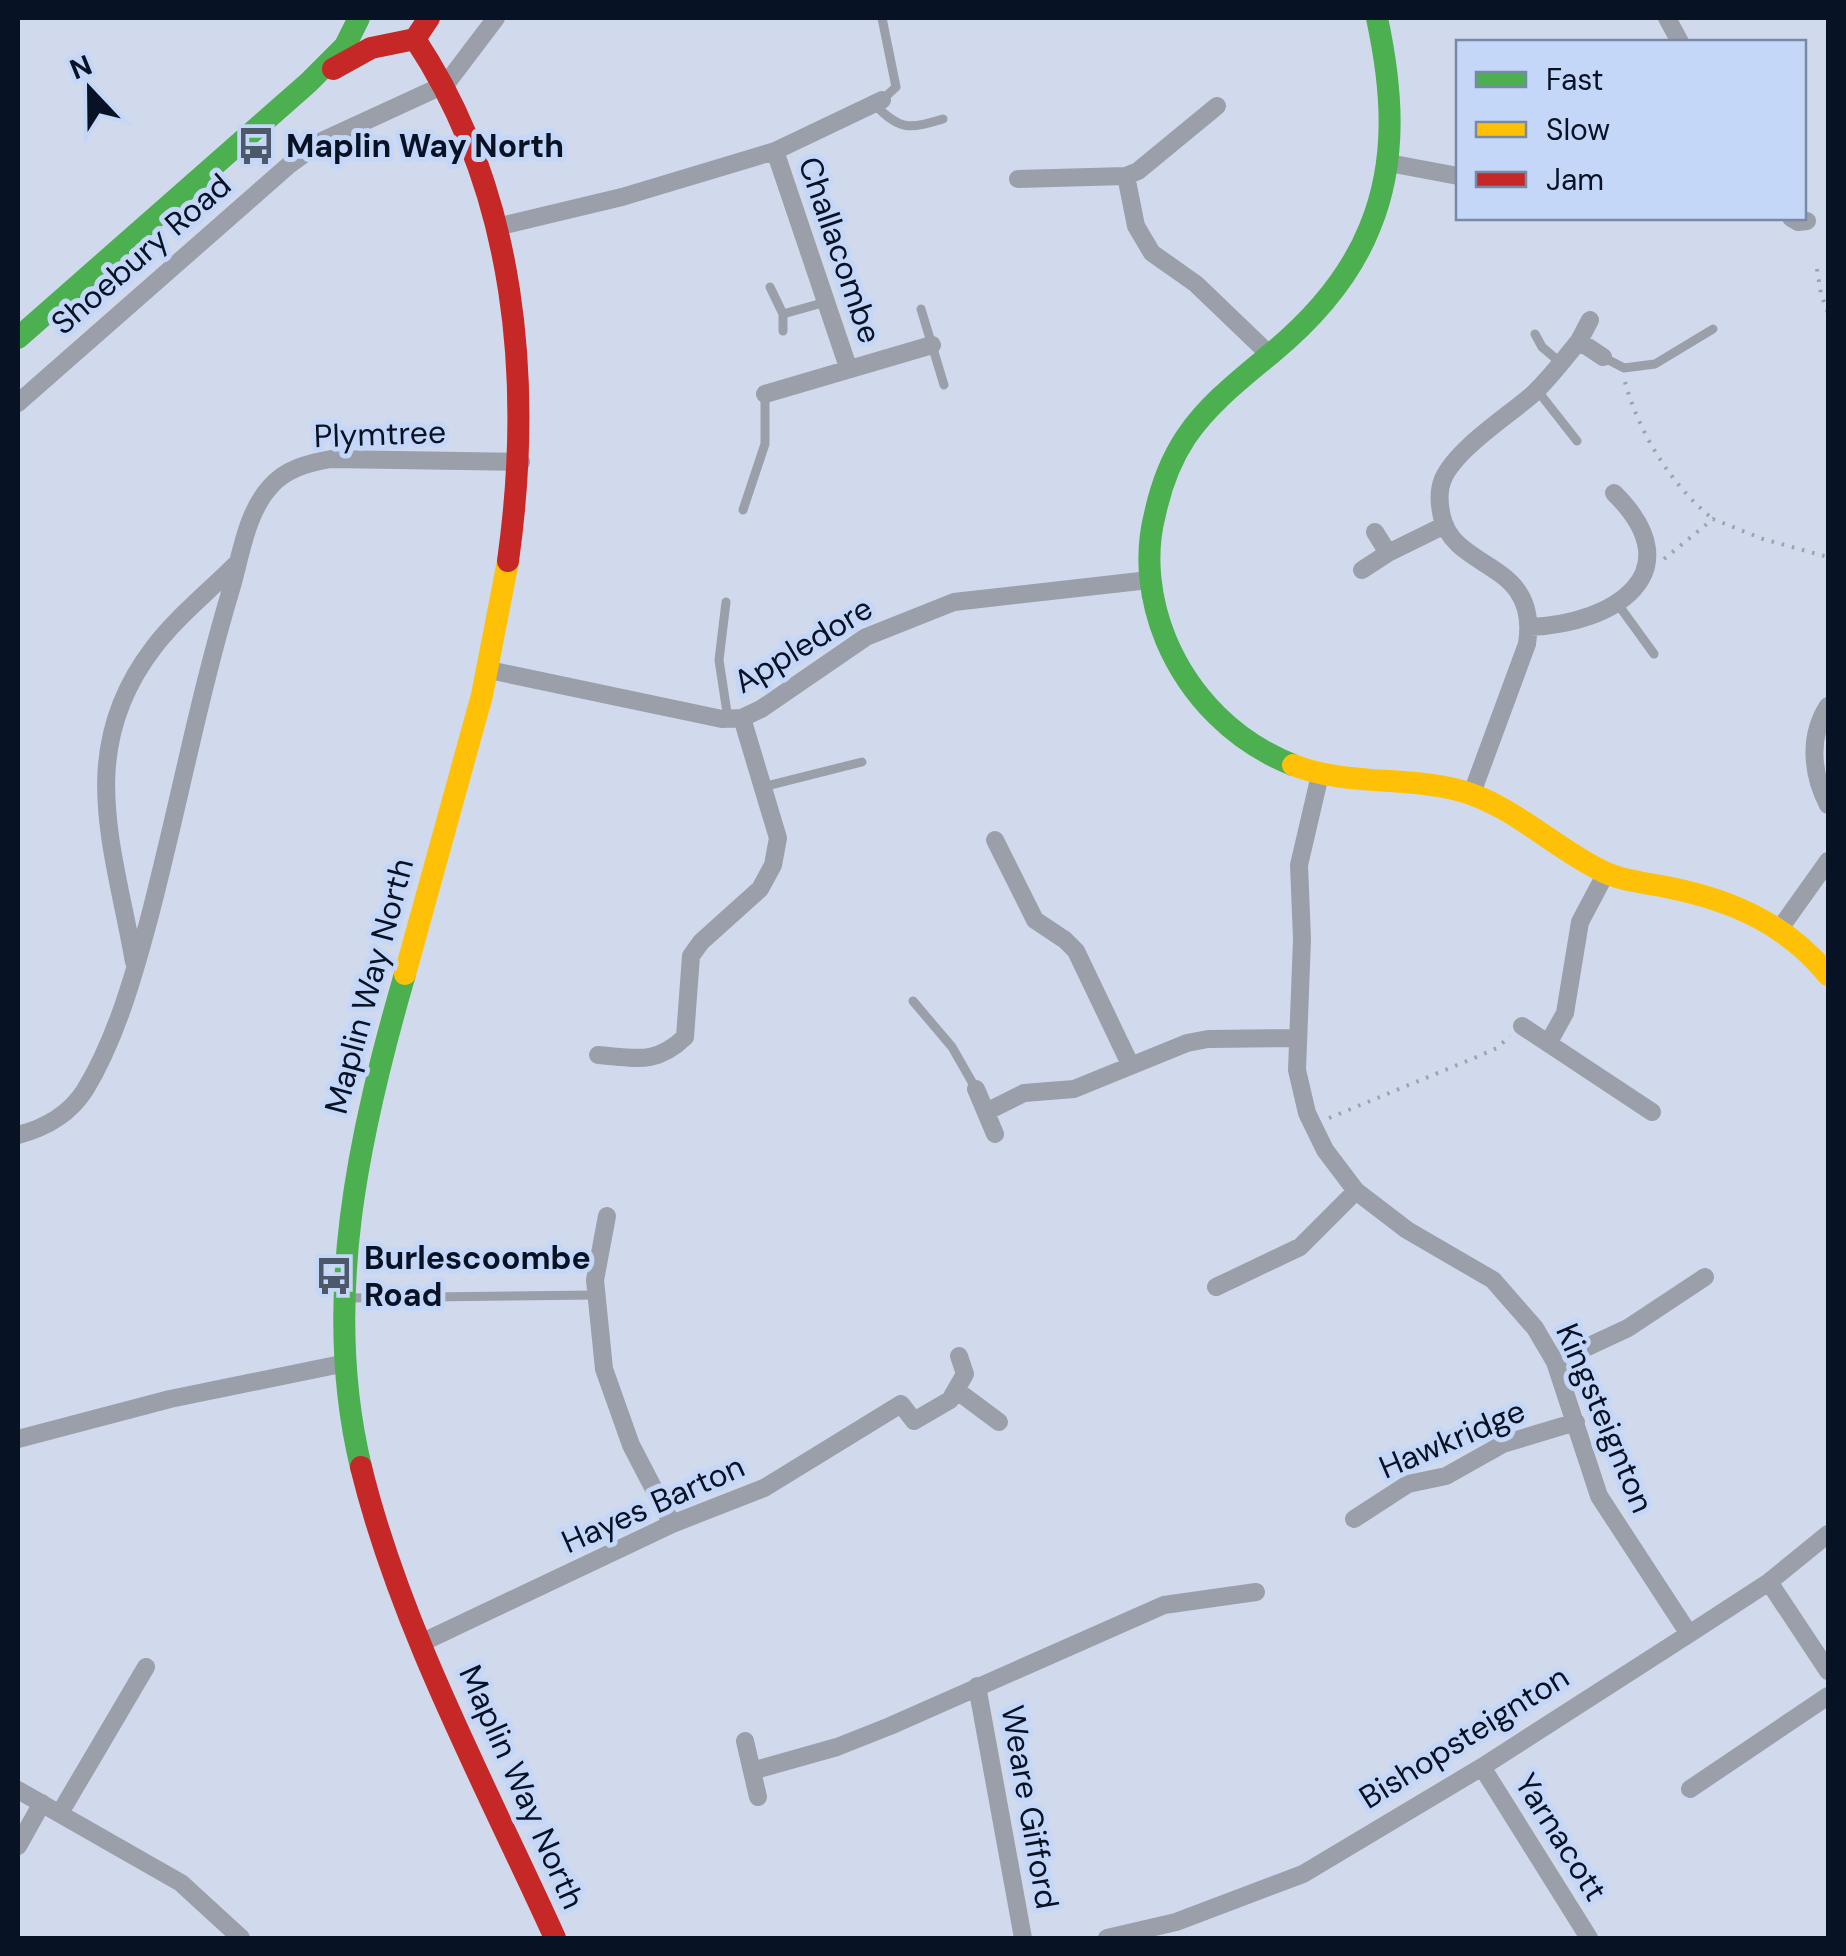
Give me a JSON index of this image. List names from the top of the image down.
{
  "streets": {
    "street": [
      "Challacombe",
      "Shoebury Road",
      "Plymtree",
      "Appledore",
      "Maplin Way North",
      "Kingsteignton",
      "Hawkridge",
      "Hayes Barton",
      "Bishopsteignton",
      "Weare Gifford",
      "Yarnacott"
    ]
  },
  "crossings": [
    ["Challacombe", "Maplin Way North"],
    ["Shoebury Road", "Maplin Way North"],
    ["Plymtree", "Maplin Way North"],
    ["Appledore", "Maplin Way North"],
    ["Maplin Way North", "Hayes Barton"],
    ["Kingsteignton", "Hawkridge"],
    ["Kingsteignton", "Bishopsteignton"],
    ["Bishopsteignton", "Yarnacott"]
  ],
  "places": {
    "bus stop": ["Maplin Way North", "Burlescoombe Road"]
  },
  "legend": ["Fast", "Slow", "Jam"],
  "north": "top"
}
